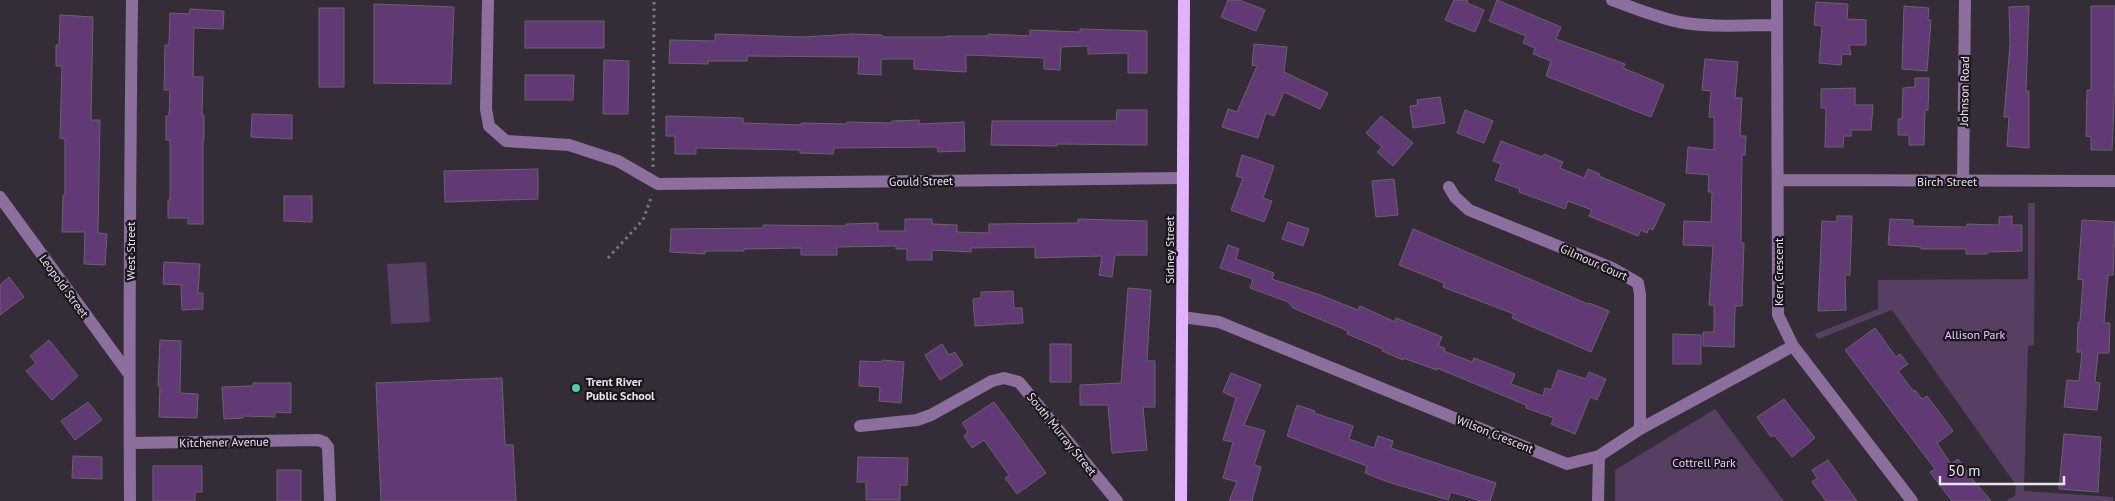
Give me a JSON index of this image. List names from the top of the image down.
{
  "streets": {
    "main road": ["Sidney Street"],
    "street": [
      "Johnson Road",
      "Gould Street",
      "Birch Street",
      "West Street",
      "Gilmour Court",
      "Kerr Crescent",
      "Leopold Street",
      "South Murray Street",
      "Wilson Crescent",
      "Kitchener Avenue"
    ]
  },
  "crossings": [
    ["Johnson Road", "Birch Street"],
    ["Gould Street", "Sidney Street"],
    ["Birch Street", "Kerr Crescent"],
    ["Sidney Street", "Wilson Crescent"],
    ["West Street", "Leopold Street"],
    ["West Street", "Kitchener Avenue"],
    ["Gilmour Court", "Wilson Crescent"],
    ["Kerr Crescent", "Wilson Crescent"]
  ],
  "parks": ["Allison Park", "Cottrell Park"],
  "places": ["Trent River Public School"],
  "scale_bar": "50 m"
}
